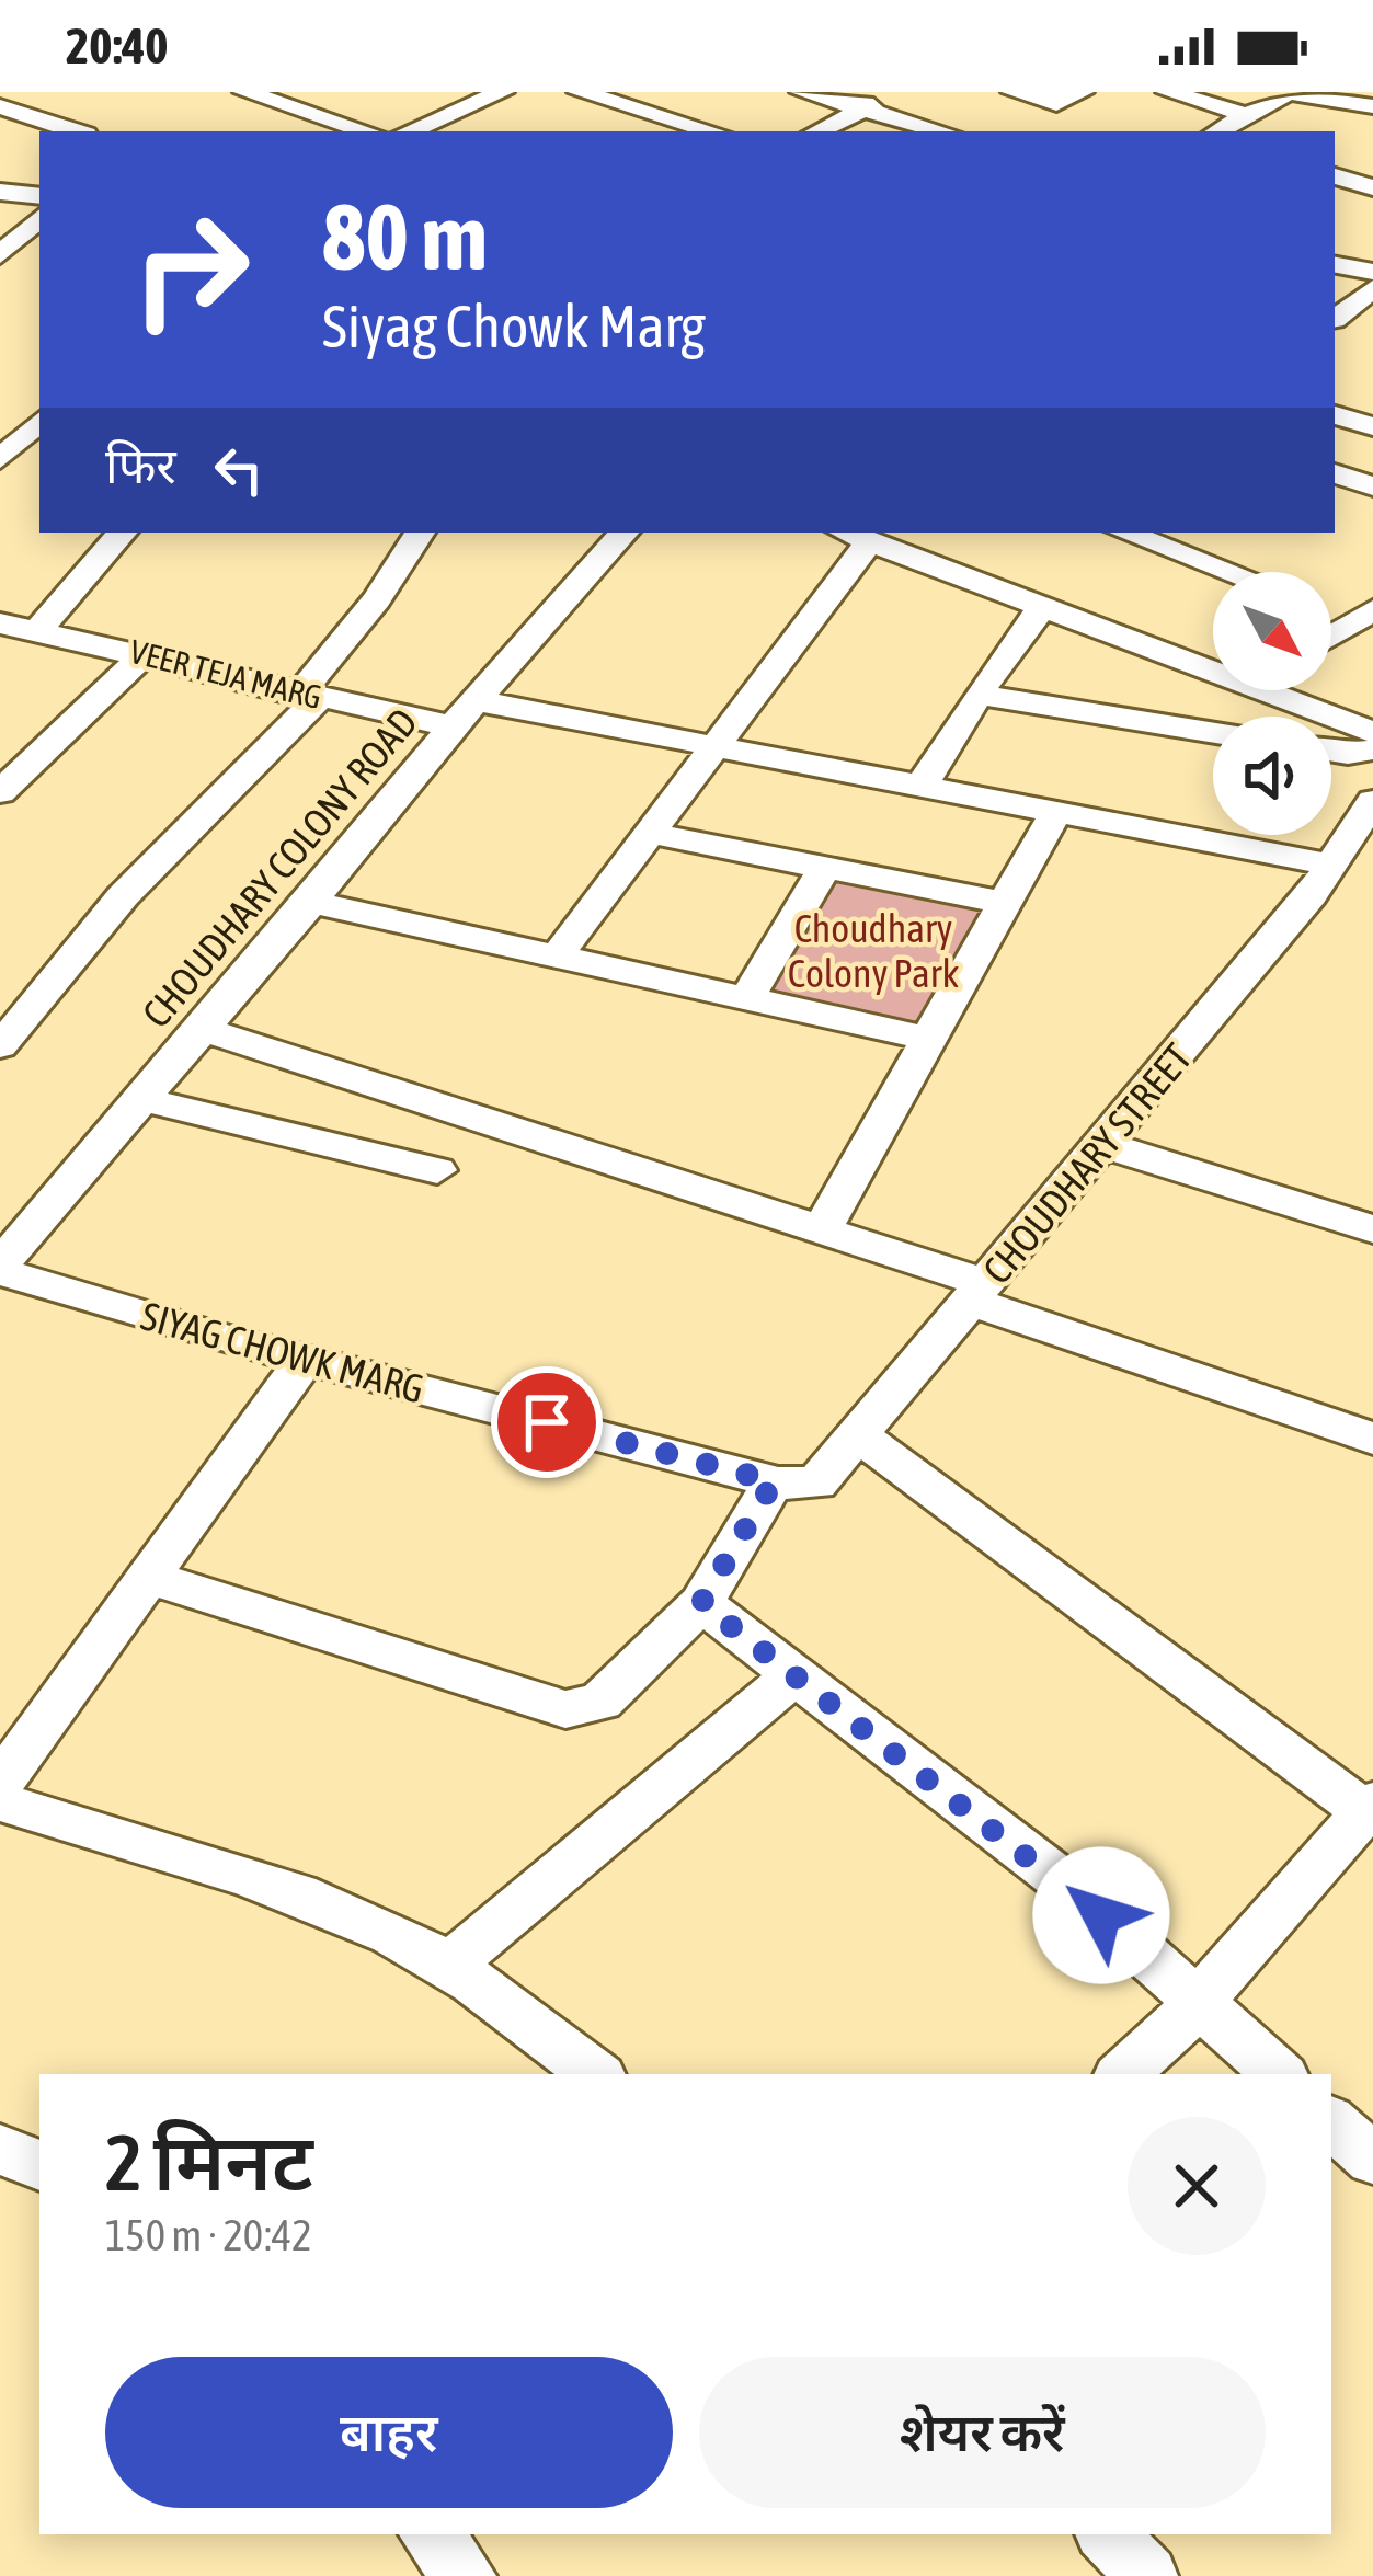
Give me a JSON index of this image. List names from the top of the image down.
{
  "streets": {
    "street": [
      "VEER TEJA MARG",
      "CHOUDHARY COLONY ROAD",
      "CHOUDHARY STREET",
      "SIYAG CHOWK MARG"
    ]
  },
  "crossings": [
    ["VEER TEJA MARG", "CHOUDHARY COLONY ROAD"],
    ["VEER TEJA MARG", "CHOUDHARY STREET"],
    ["CHOUDHARY COLONY ROAD", "SIYAG CHOWK MARG"],
    ["CHOUDHARY STREET", "SIYAG CHOWK MARG"]
  ],
  "parks": ["Choudhary Colony Park"],
  "north": "bottom right",
  "page": {
    "status": "20:40",
    "turn": ["80 m", "Siyag Chowk Marg"],
    "then": "फिर",
    "heading": ["2 मिनट", "150 m · 20:42"],
    "buttons": ["बाहर", "शेयर करें"]
  }
}
